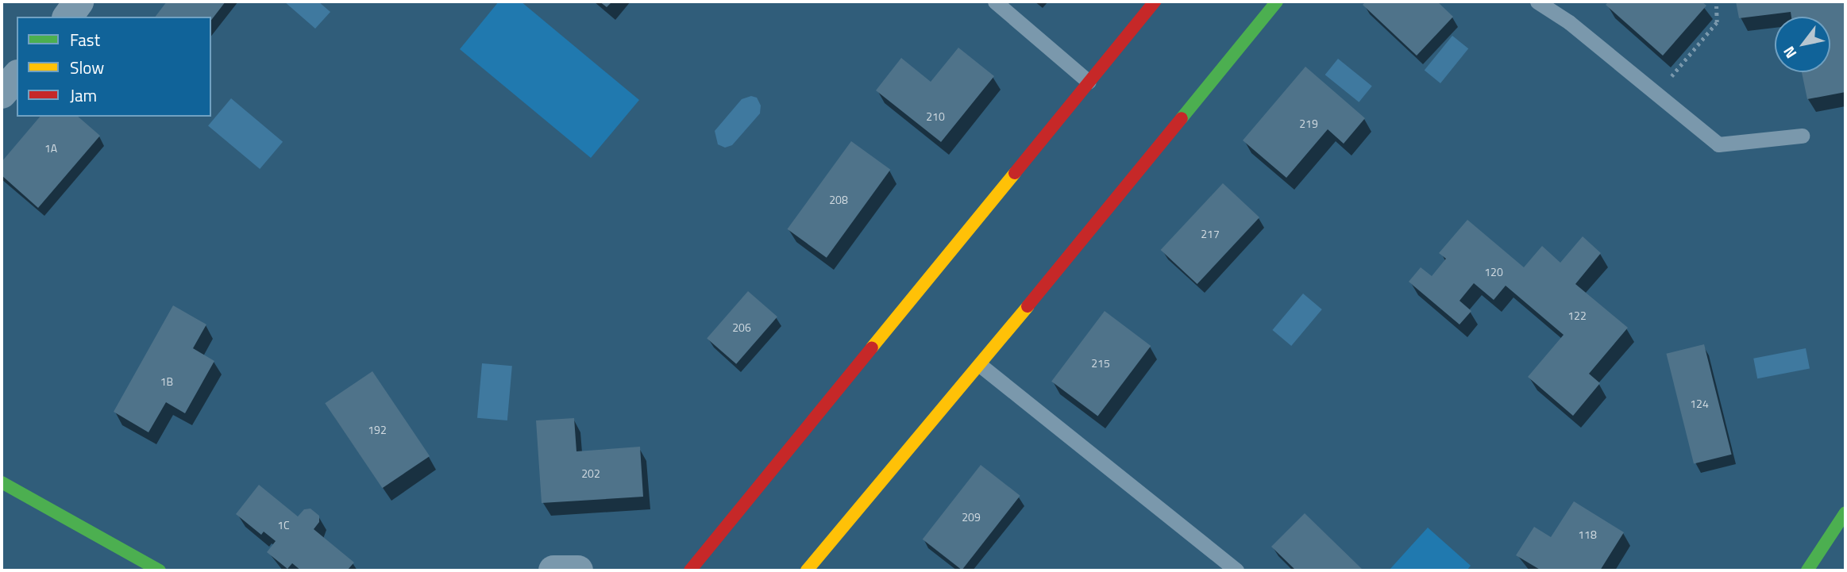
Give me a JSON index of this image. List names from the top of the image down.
{
  "house_numbers": [
    "210",
    "219",
    "1A",
    "208",
    "217",
    "120",
    "122",
    "206",
    "215",
    "1B",
    "124",
    "192",
    "202",
    "209",
    "1C",
    "118"
  ],
  "legend": ["Fast", "Slow", "Jam"],
  "north": "bottom left"
}
